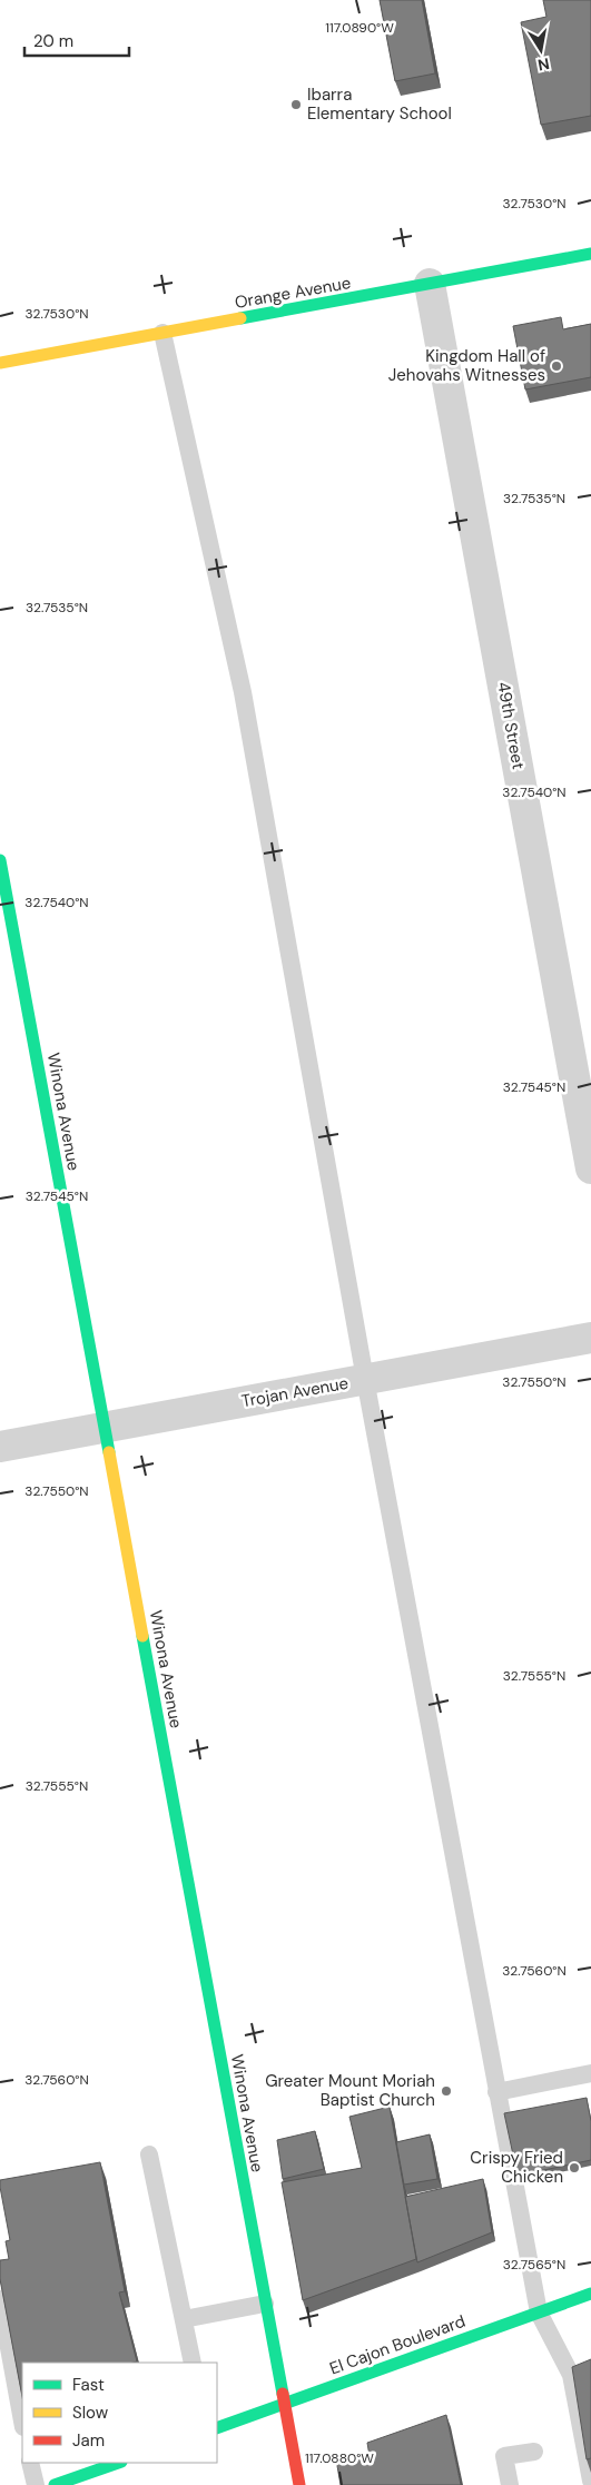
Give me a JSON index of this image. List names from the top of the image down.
{
  "streets": {
    "street": [
      "Orange Avenue",
      "49th Street",
      "Winona Avenue",
      "Trojan Avenue",
      "El Cajon Boulevard"
    ]
  },
  "crossings": [
    ["Orange Avenue", "49th Street"],
    ["Winona Avenue", "Trojan Avenue"],
    ["Winona Avenue", "El Cajon Boulevard"]
  ],
  "places": [
    "Ibarra Elementary School",
    "Kingdom Hall of Jehovahs Witnesses",
    "Greater Mount Moriah Baptist Church",
    "Crispy Fried Chicken"
  ],
  "legend": ["Fast", "Slow", "Jam"],
  "scale_bar": "20 m",
  "north": "bottom",
  "coordinates": [
    "117.0890°W",
    "32.7530°N",
    "32.7535°N",
    "32.7540°N",
    "32.7545°N",
    "32.7550°N",
    "32.7555°N",
    "32.7560°N",
    "32.7565°N",
    "117.0880°W"
  ]
}
